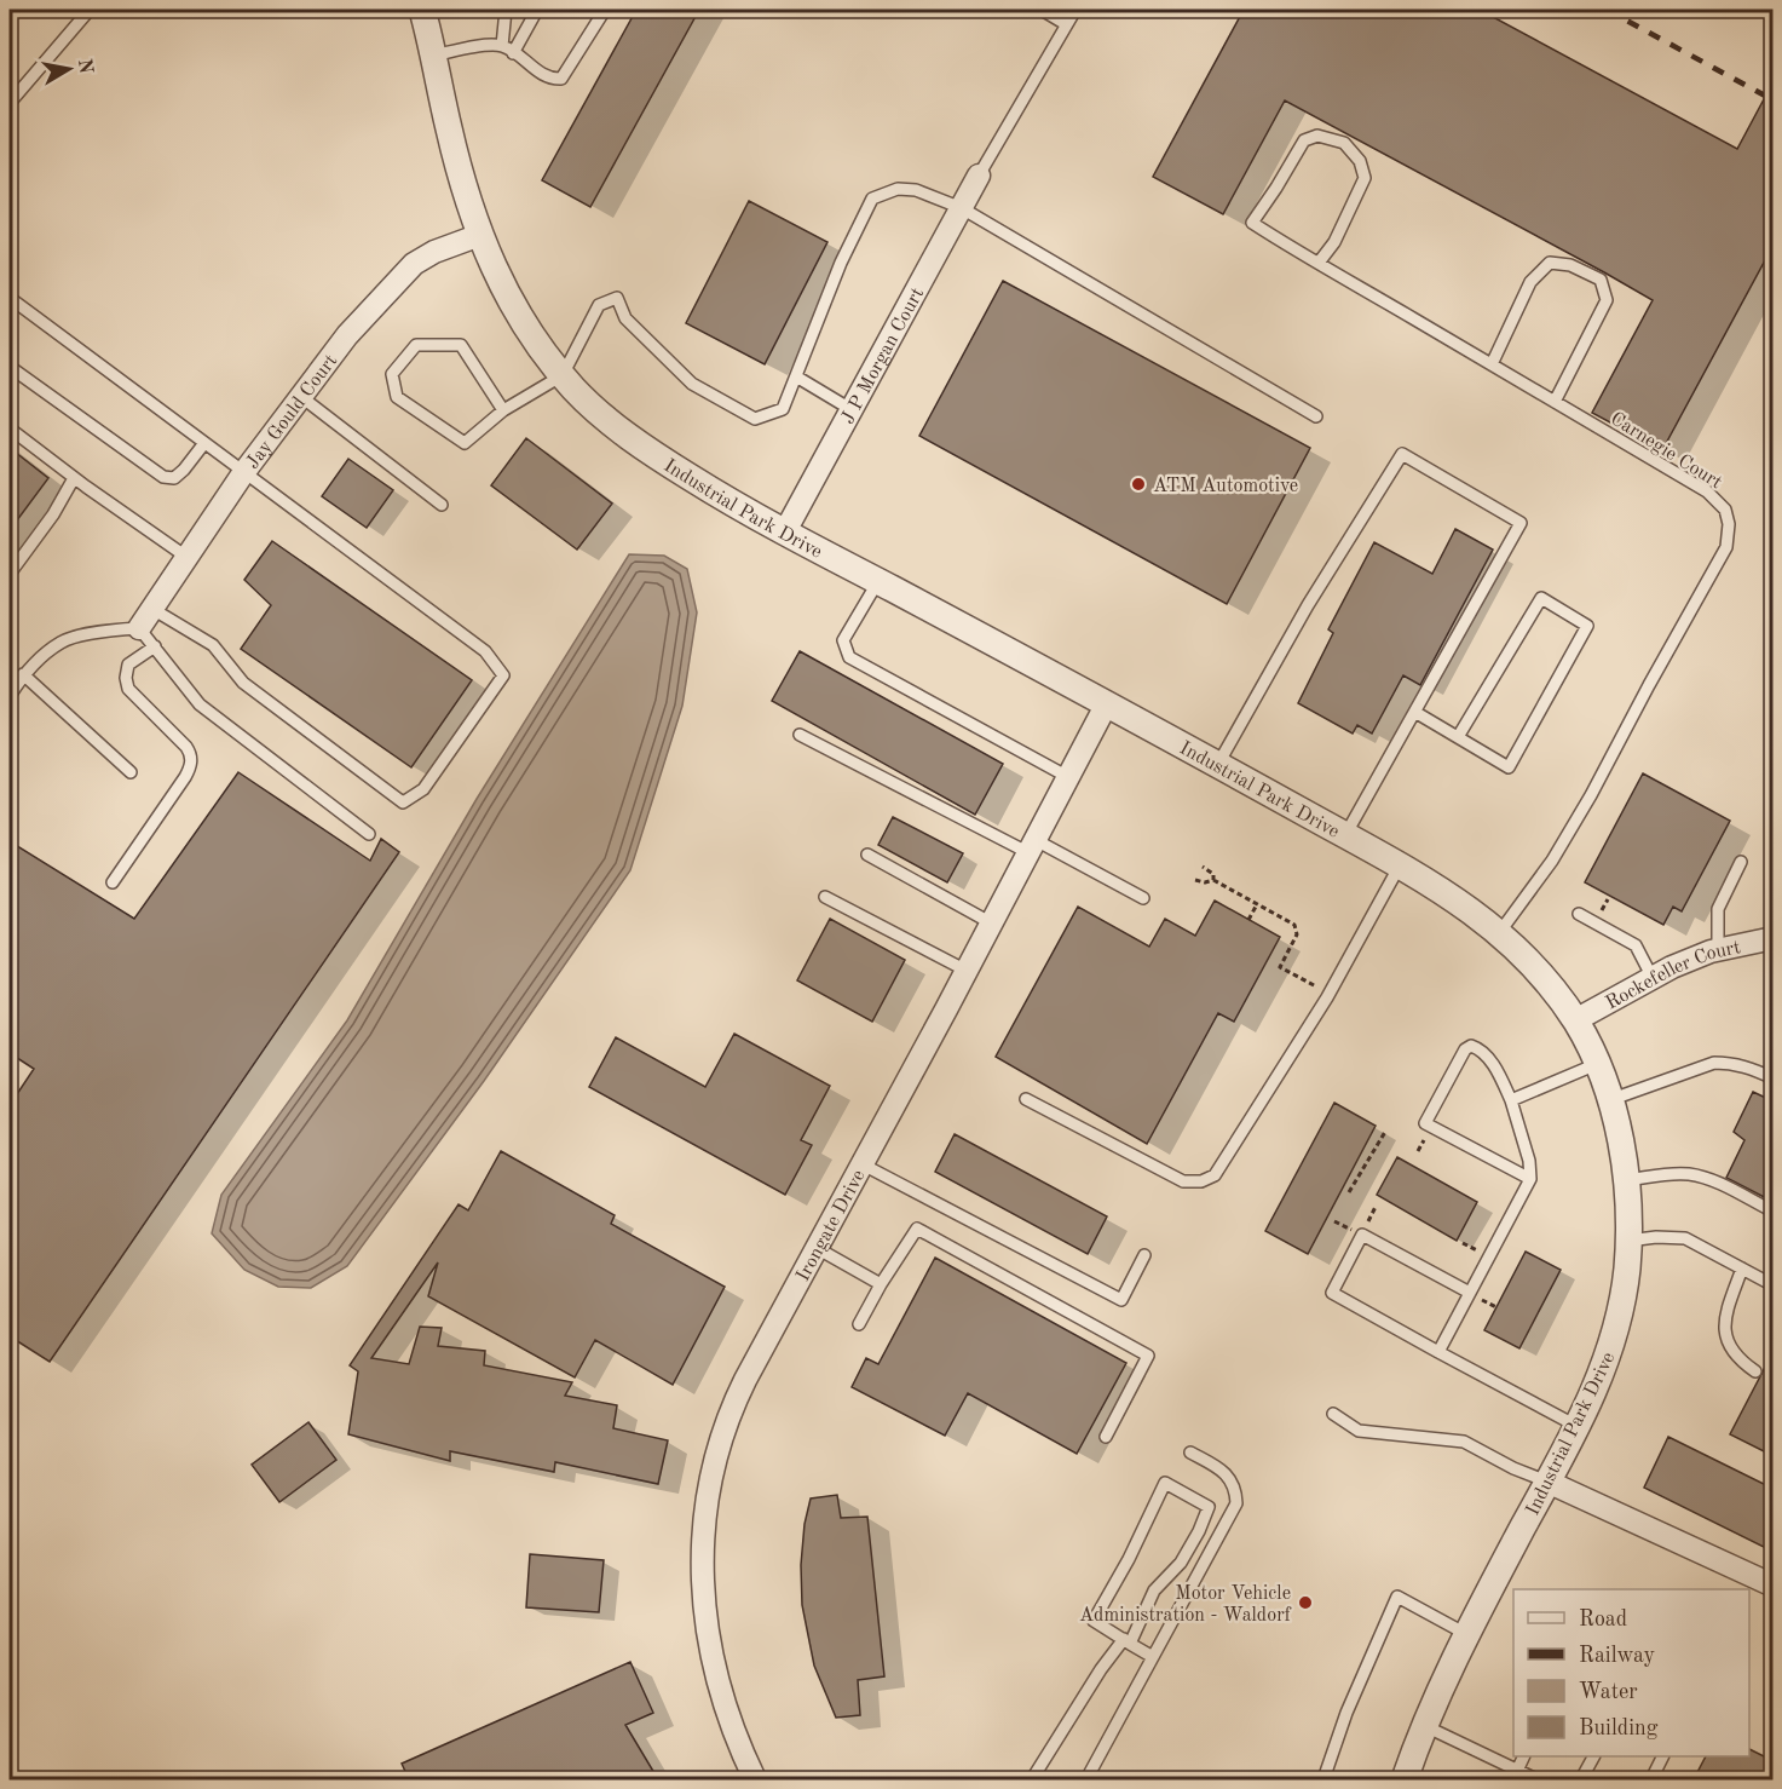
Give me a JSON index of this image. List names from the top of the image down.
{
  "streets": {
    "street": [
      "J P Morgan Court",
      "Jay Gould Court",
      "Industrial Park Drive",
      "Rockefeller Court",
      "Irongate Drive"
    ],
    "lane": ["Carnegie Court"]
  },
  "crossings": [
    ["J P Morgan Court", "Industrial Park Drive"],
    ["Jay Gould Court", "Industrial Park Drive"],
    ["Carnegie Court", "Industrial Park Drive"],
    ["Industrial Park Drive", "Rockefeller Court"],
    ["Industrial Park Drive", "Irongate Drive"]
  ],
  "places": ["ATM Automotive", "Motor Vehicle Administration - Waldorf"],
  "legend": [
    "Road",
    "Railway",
    "Water",
    "Building"
  ],
  "north": "right"
}
